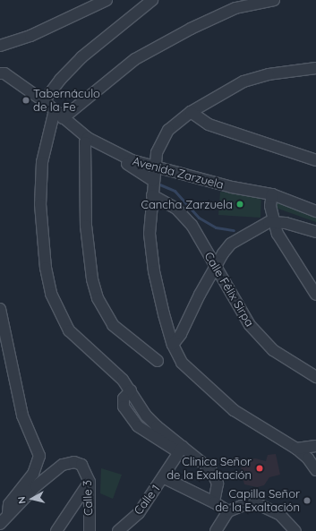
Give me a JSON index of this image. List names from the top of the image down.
{
  "streets": {
    "street": [
      "Avenida Zarzuela",
      "Calle Félix Sirpa",
      "Calle 3",
      "Calle 1"
    ]
  },
  "places": [
    "Tabernáculo de la Fe",
    "Cancha Zarzuela",
    "Clinica Señor de la Exaltación",
    "Capilla Señor de la Exaltación"
  ],
  "north": "left"
}
